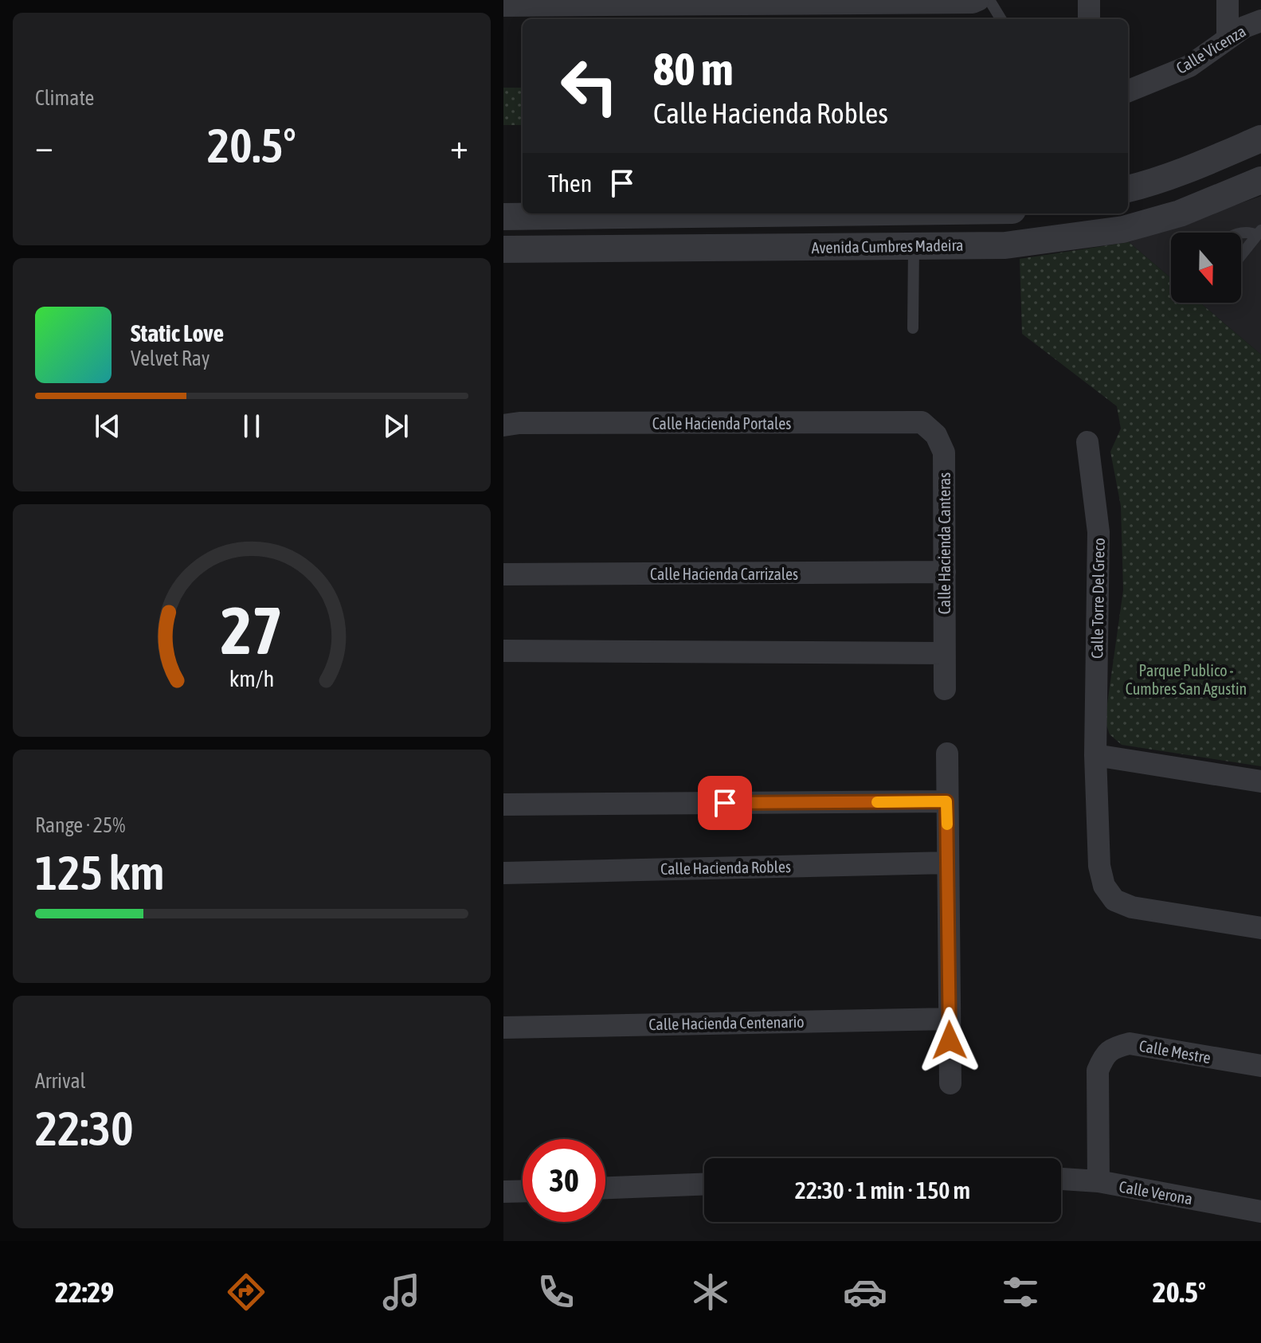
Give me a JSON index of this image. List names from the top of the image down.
{
  "streets": {
    "street": [
      "Calle Vicenza",
      "Avenida Cumbres Madeira",
      "Calle Hacienda Portales",
      "Calle Hacienda Canteras",
      "Calle Hacienda Carrizales",
      "Calle Torre Del Greco",
      "Calle Hacienda Robles",
      "Calle Hacienda Centenario",
      "Calle Mestre",
      "Calle Verona"
    ]
  },
  "crossings": [
    ["Calle Hacienda Portales", "Calle Hacienda Canteras"],
    ["Calle Hacienda Canteras", "Calle Hacienda Carrizales"],
    ["Calle Mestre", "Calle Verona"]
  ],
  "parks": ["Parque Publico - Cumbres San Agustin"],
  "north": "bottom",
  "page": {
    "tile": [
      "Climate",
      ["Range · 25%", "125 km"],
      ["Arrival", "22:30"]
    ],
    "turn": ["80 m", "Calle Hacienda Robles"],
    "heat": ["−", "20.5°", "+"],
    "then": "Then",
    "song": ["Static Love", "Velvet Ray"],
    "limit": "30",
    "trip": "22:30 · 1 min · 150 m",
    "tabs": ["22:29", "20.5°"],
    "gauge": ["27", "km/h"]
  }
}
